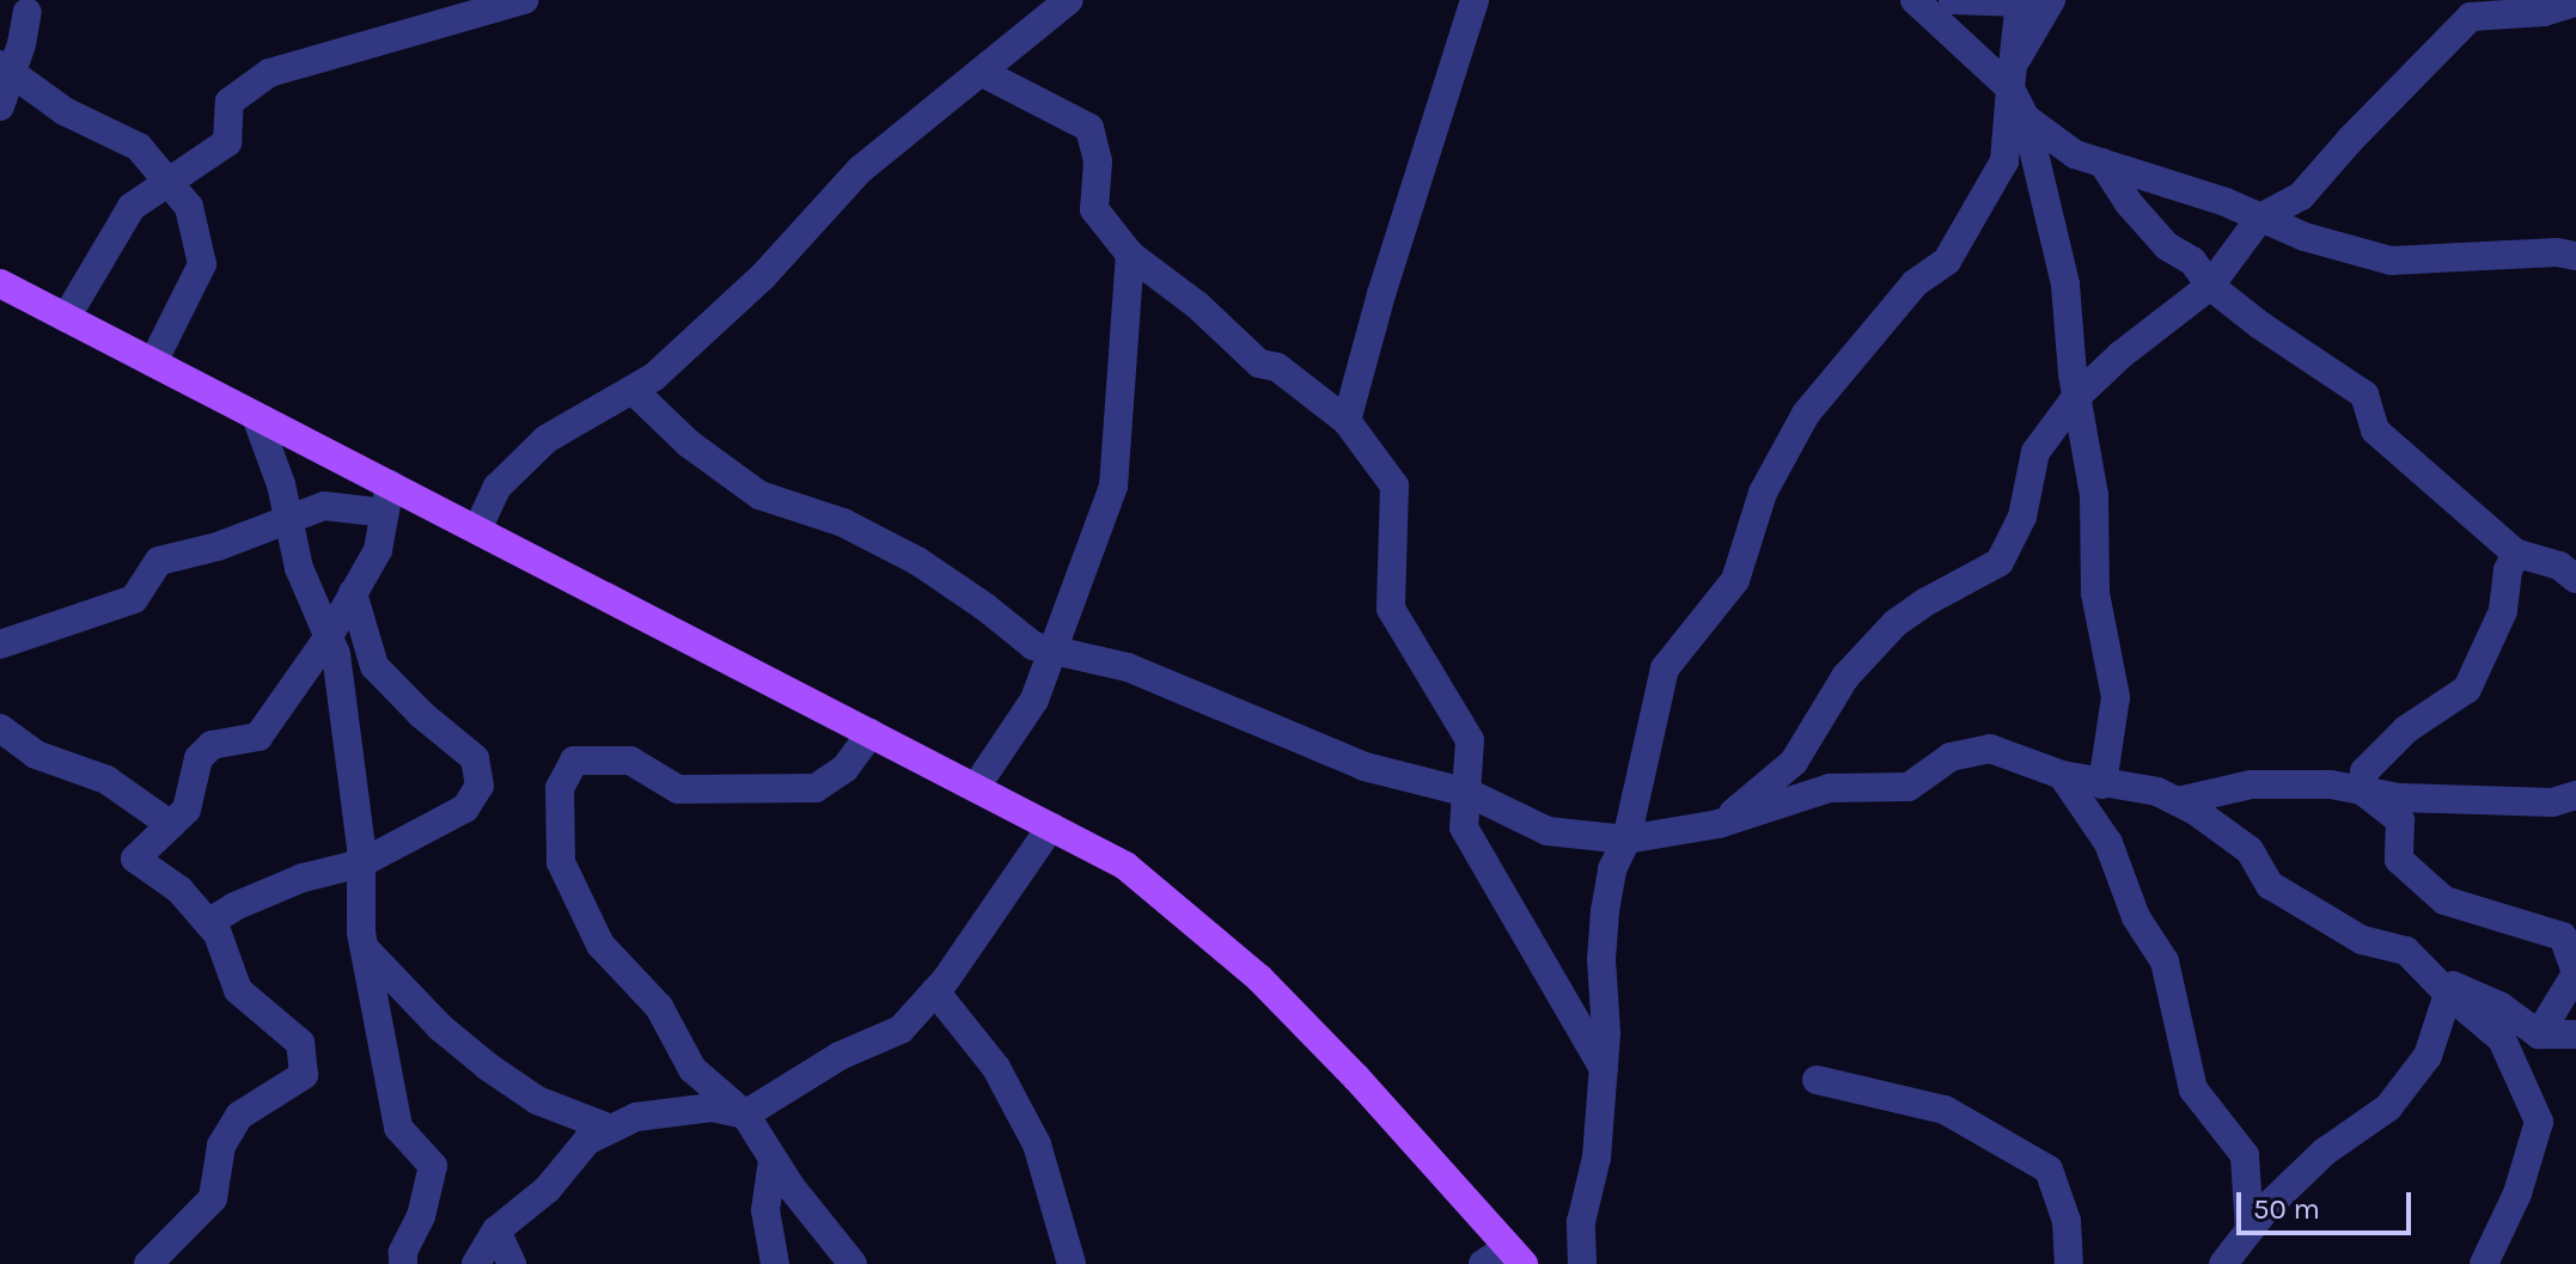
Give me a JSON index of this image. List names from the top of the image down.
{
  "scale_bar": "50 m"
}
